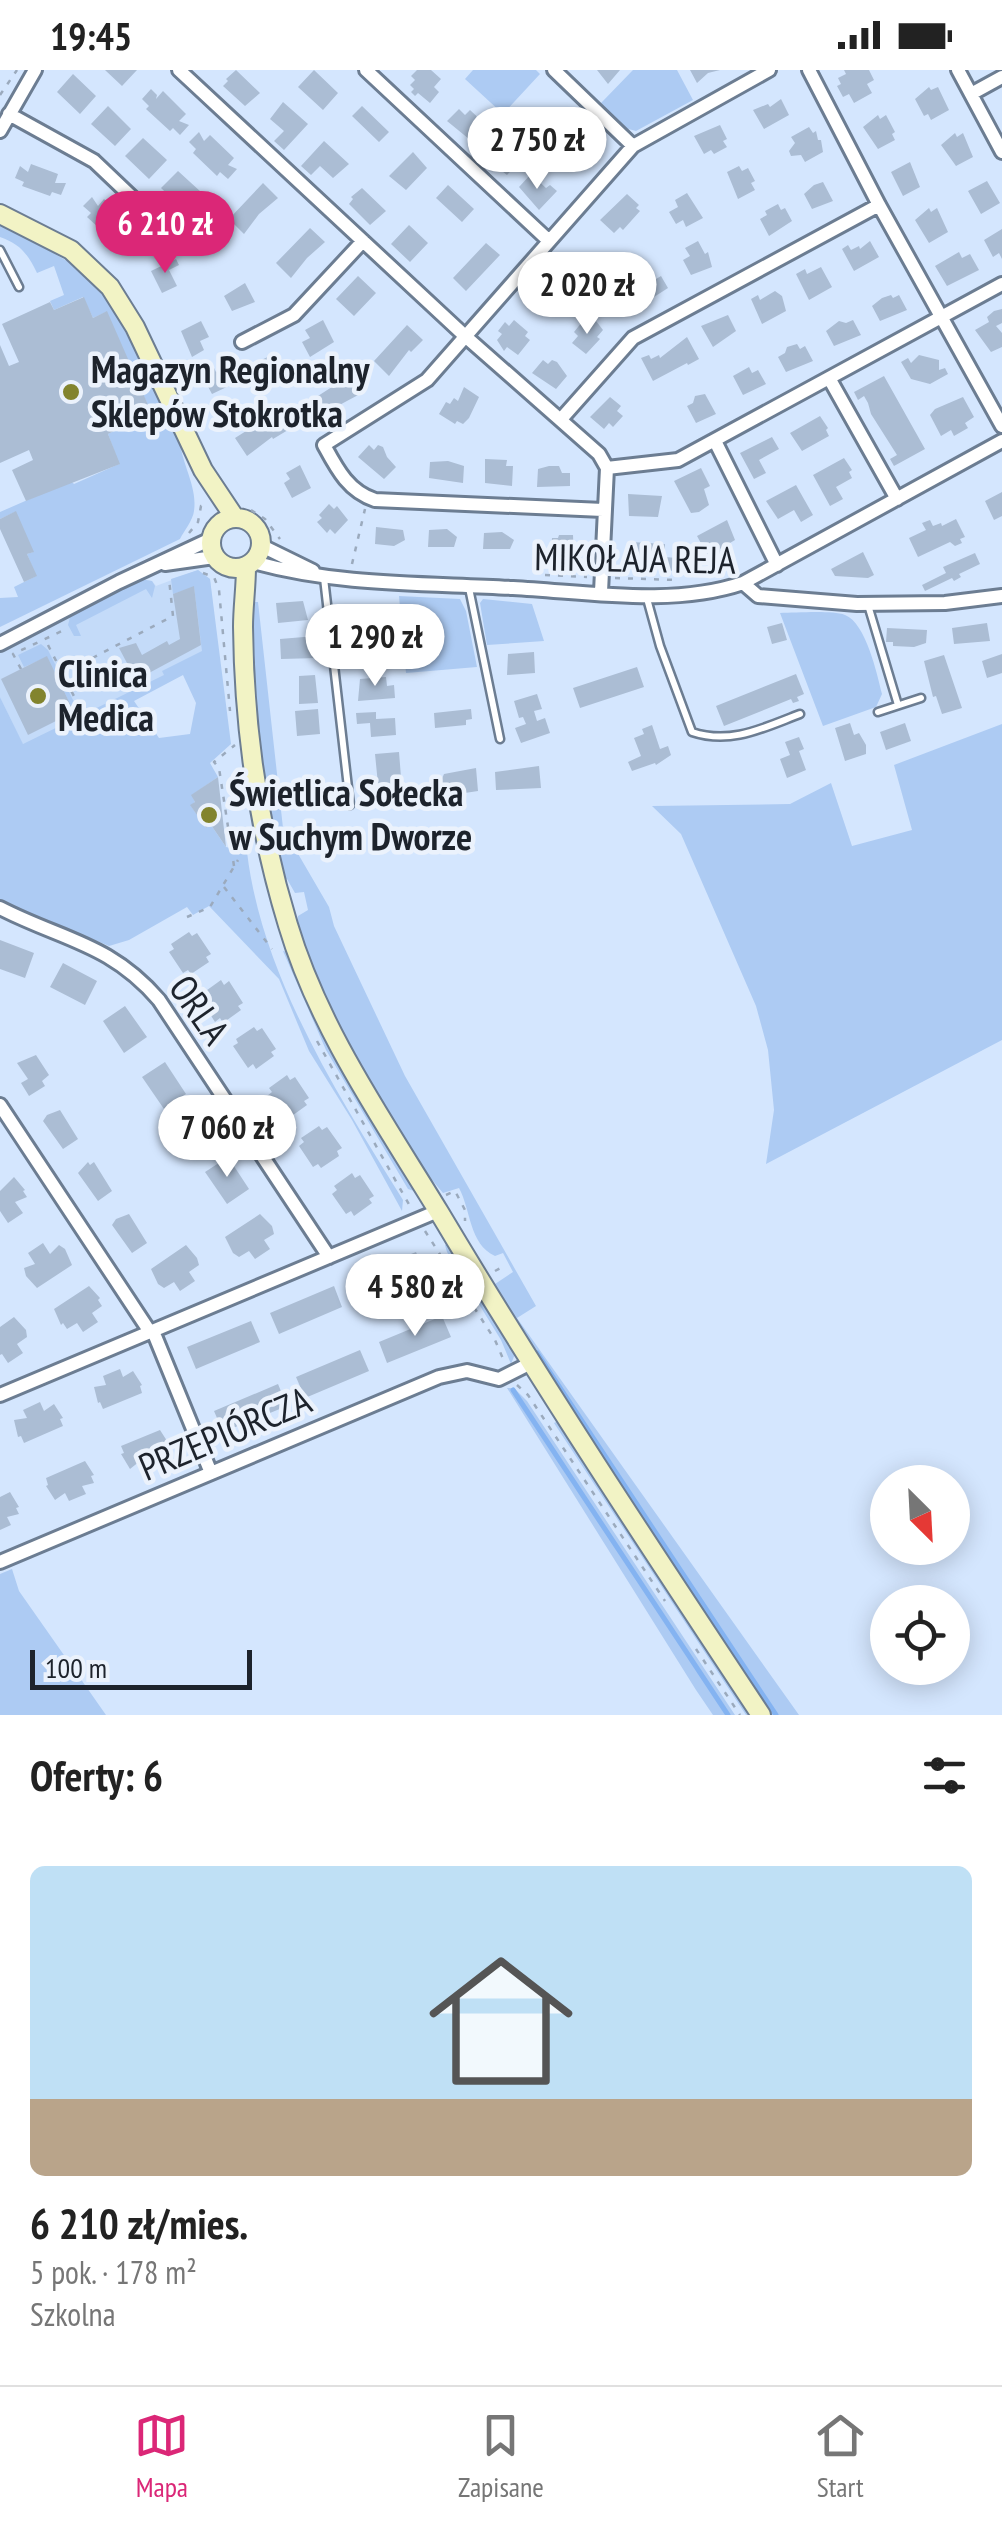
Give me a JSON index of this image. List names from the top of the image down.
{
  "streets": {
    "street": ["MIKOŁAJA REJA", "ORLA", "PRZEPIÓRCZA"]
  },
  "places": ["Magazyn Regionalny Sklepów Stokrotka", "Clinica Medica", "Świetlica Sołecka w Suchym Dworze"],
  "scale_bar": "100 m",
  "north": "bottom right",
  "page": {
    "status": "19:45",
    "price": [
      "2 750 zł",
      "6 210 zł",
      "2 020 zł",
      "1 290 zł",
      "7 060 zł",
      "4 580 zł"
    ],
    "scale": "100 m",
    "heading": "Oferty: 6",
    "list": [
      {
        "name": "6 210 zł/mies.",
        "note": "5 pok. · 178 m² · Szkolna"
      }
    ],
    "tabs": ["Mapa", "Zapisane", "Start"]
  }
}
